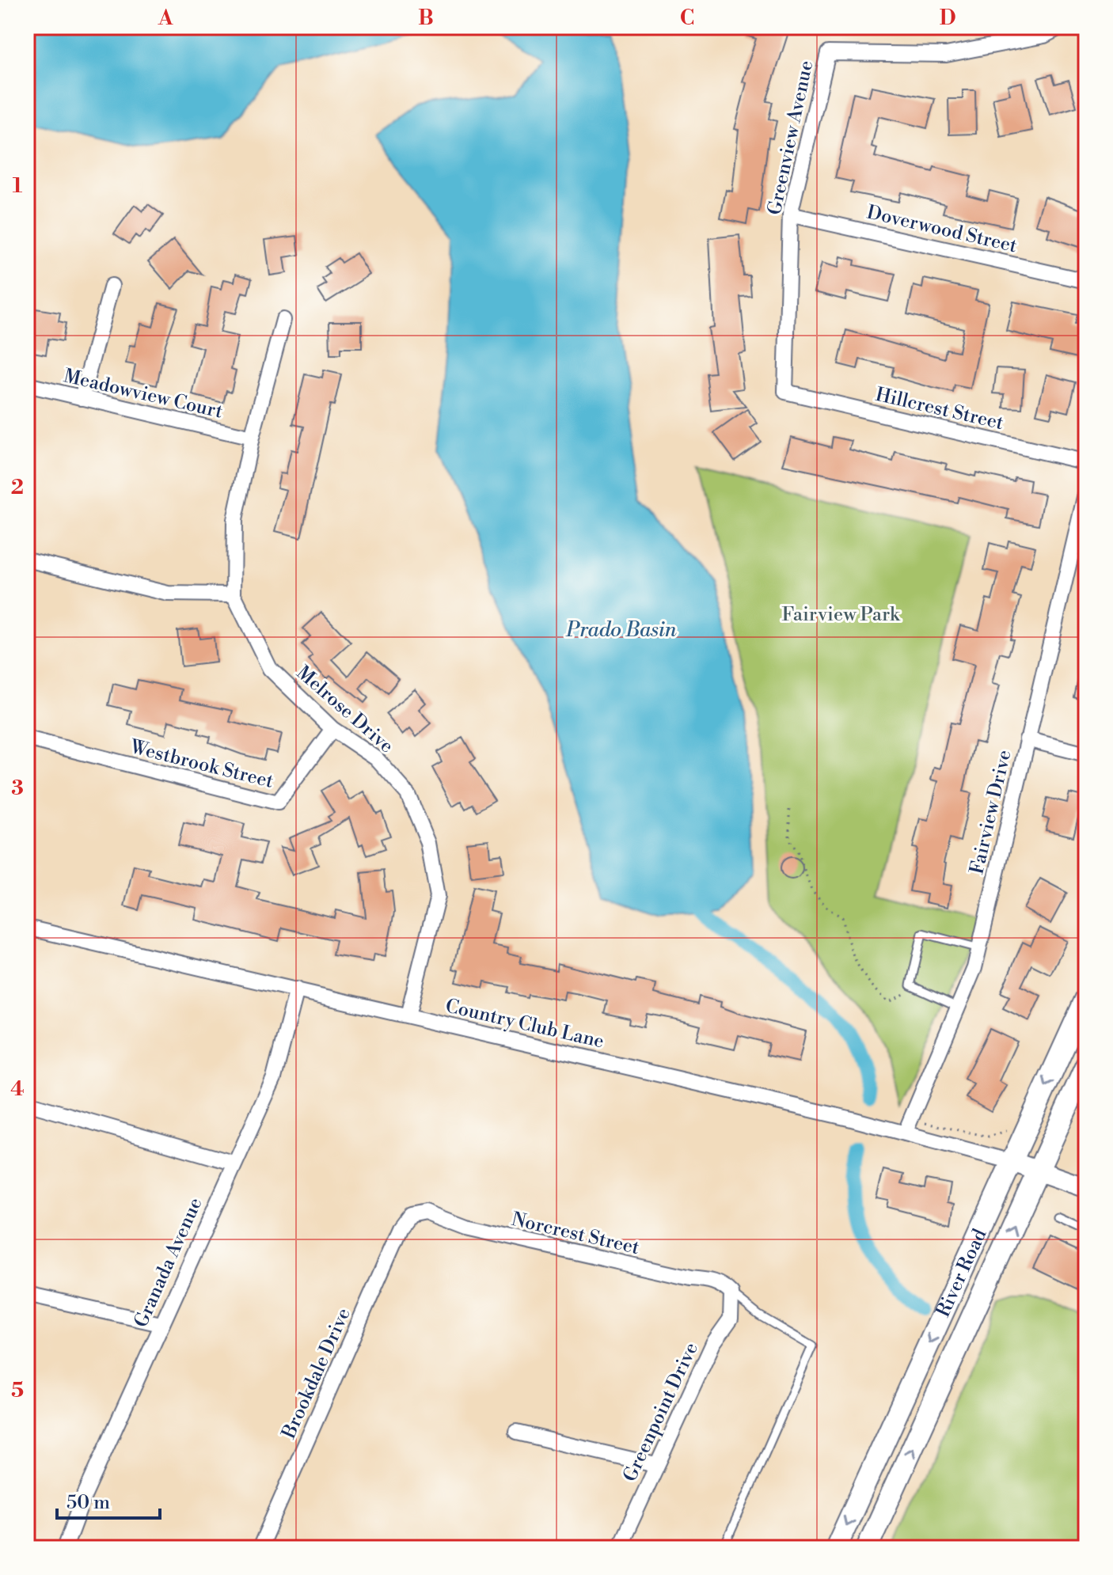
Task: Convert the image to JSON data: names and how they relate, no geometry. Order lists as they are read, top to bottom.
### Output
{
  "streets": {
    "main road": ["River Road"],
    "street": [
      "Greenview Avenue",
      "Doverwood Street",
      "Meadowview Court",
      "Hillcrest Street",
      "Melrose Drive",
      "Westbrook Street",
      "Fairview Drive",
      "Country Club Lane",
      "Norcrest Street",
      "Granada Avenue",
      "Brookdale Drive",
      "Greenpoint Drive"
    ]
  },
  "crossings": [
    ["Greenview Avenue", "Doverwood Street"],
    ["Greenview Avenue", "Hillcrest Street"],
    ["Meadowview Court", "Melrose Drive"],
    ["Melrose Drive", "Westbrook Street"],
    ["Melrose Drive", "Country Club Lane"],
    ["Fairview Drive", "Country Club Lane"],
    ["Country Club Lane", "Granada Avenue"],
    ["Country Club Lane", "River Road"],
    ["Norcrest Street", "Brookdale Drive"],
    ["Norcrest Street", "Greenpoint Drive"]
  ],
  "water": ["Prado Basin"],
  "parks": ["Fairview Park"],
  "scale_bar": "50 m",
  "grid": {
    "columns": [
      "A",
      "B",
      "C",
      "D"
    ],
    "rows": [
      "1",
      "2",
      "3",
      "4",
      "5"
    ]
  }
}
